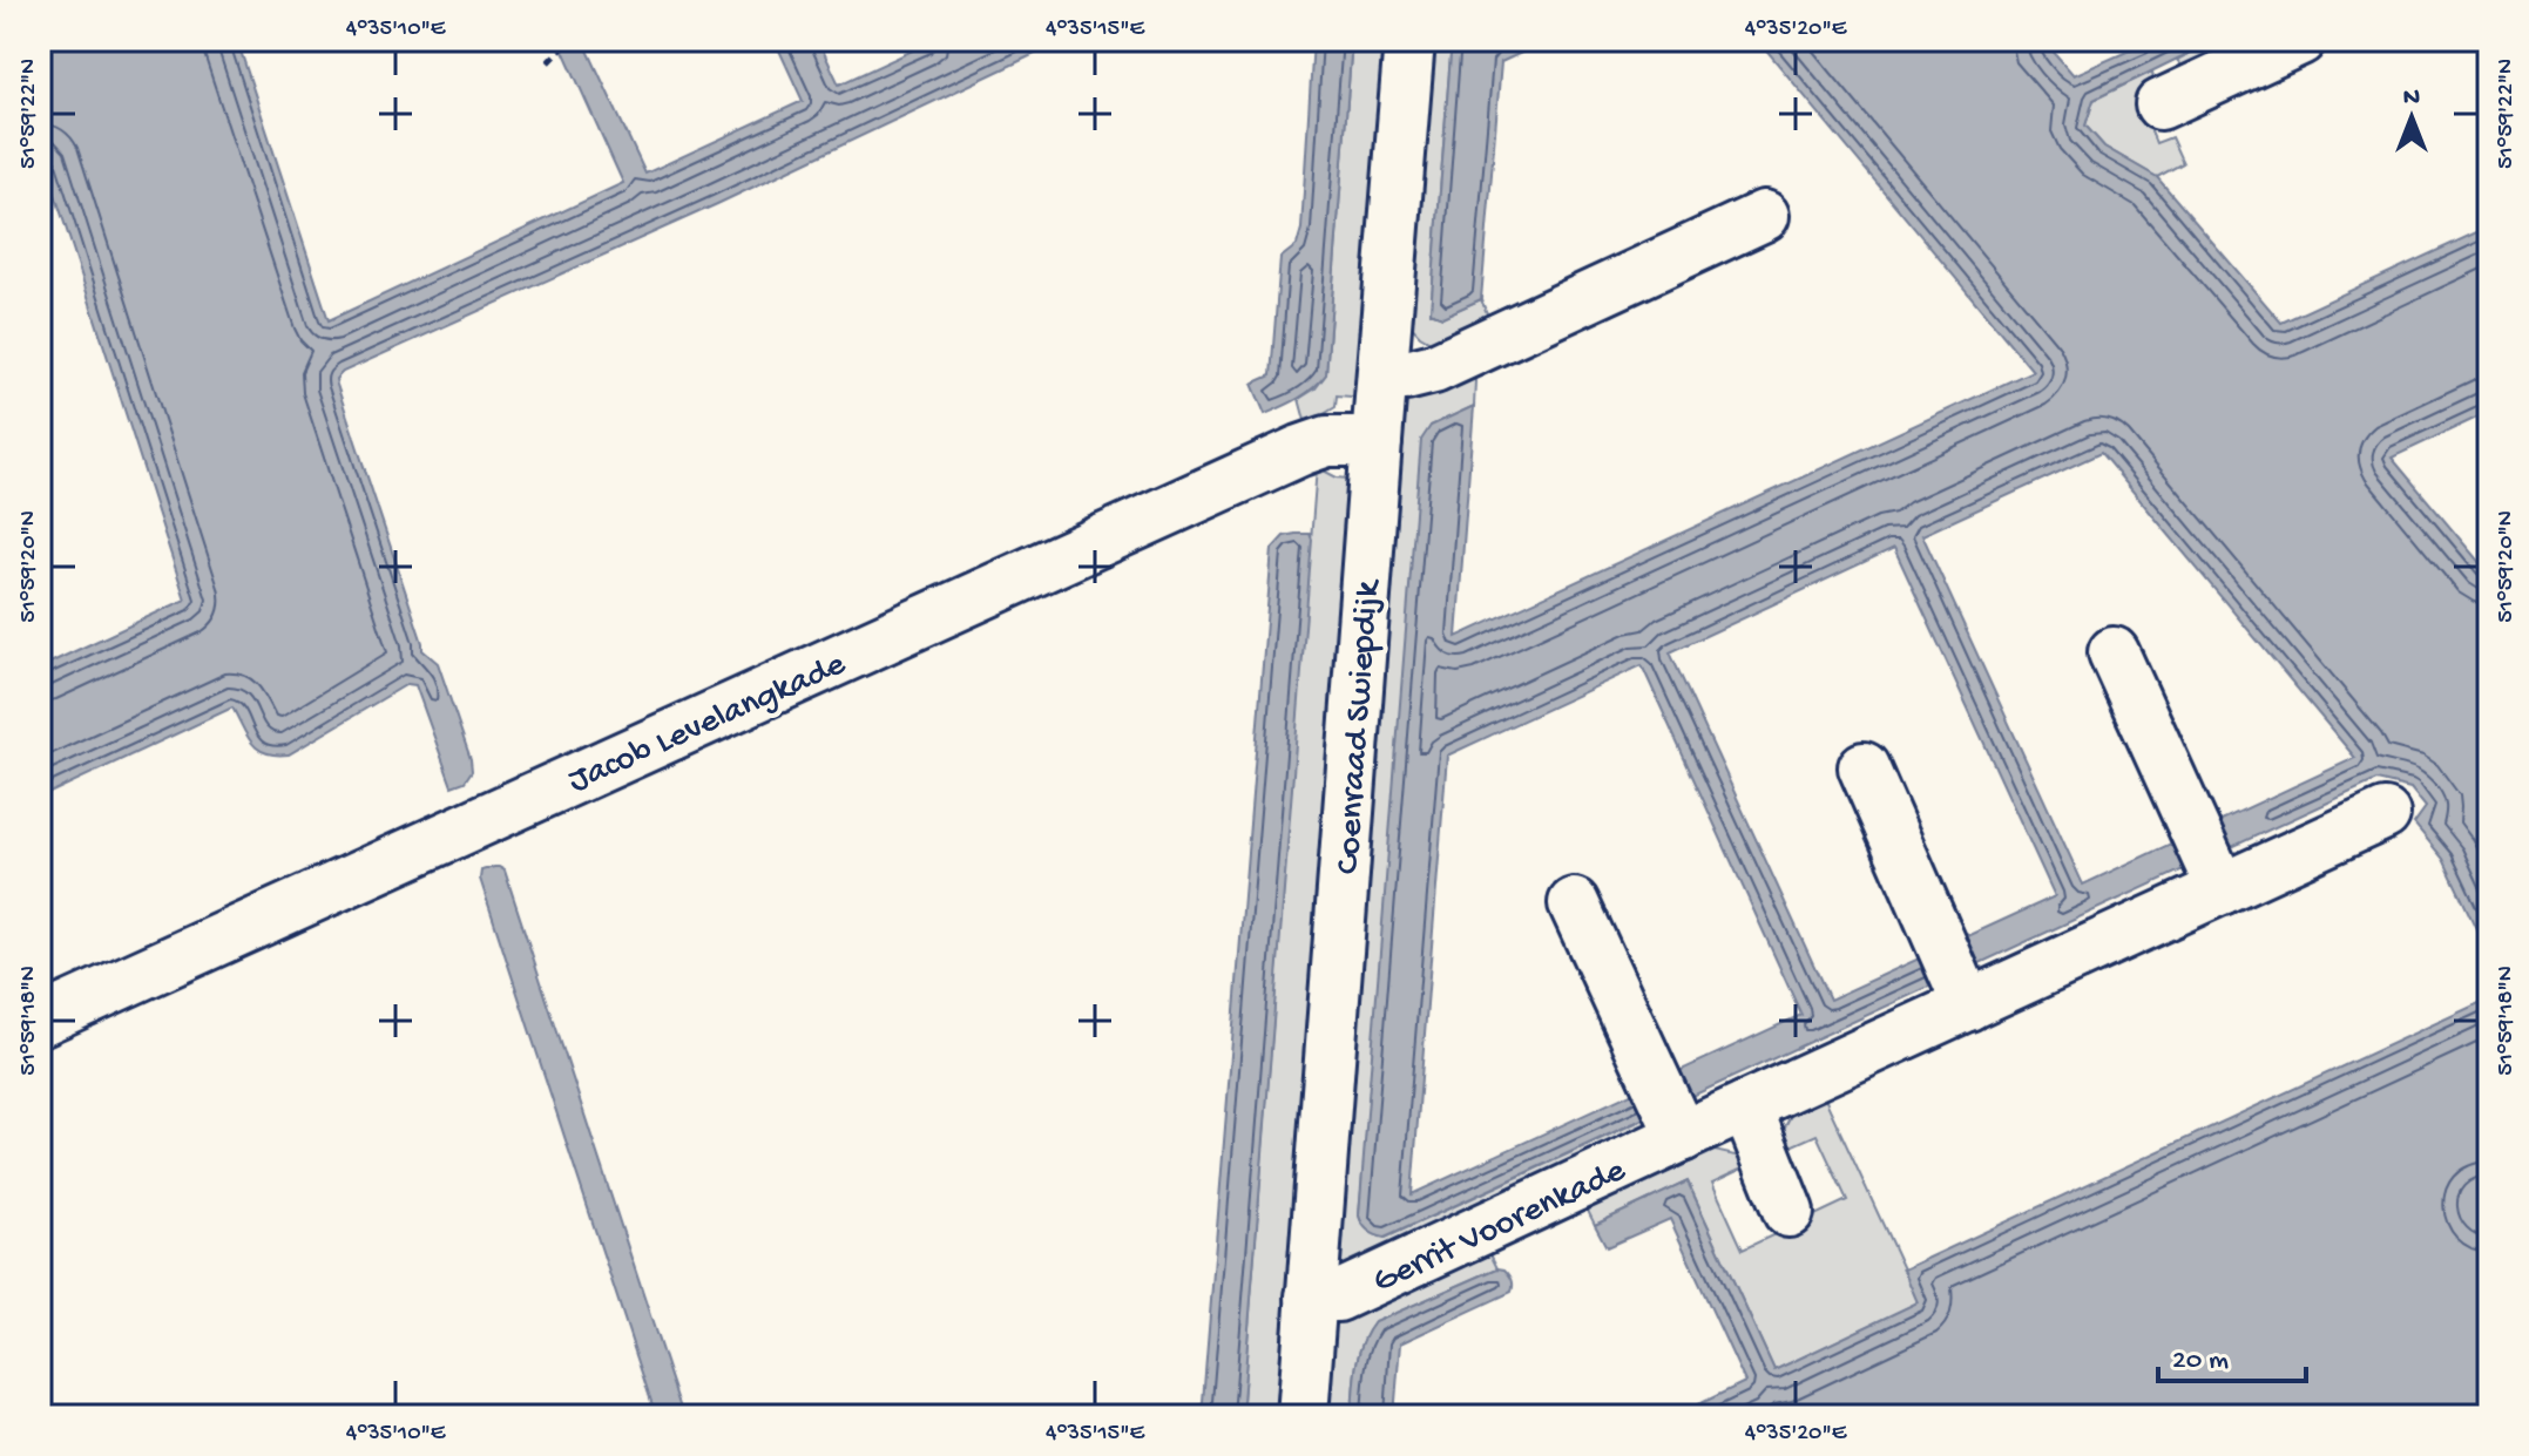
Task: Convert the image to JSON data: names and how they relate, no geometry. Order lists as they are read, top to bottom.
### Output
{
  "streets": {
    "street": ["Jacob Levelangkade", "Coenraad Swiepdijk", "Gerrit Voorenkade"]
  },
  "crossings": [
    ["Jacob Levelangkade", "Coenraad Swiepdijk"],
    ["Coenraad Swiepdijk", "Gerrit Voorenkade"]
  ],
  "scale_bar": "20 m",
  "north": "top",
  "coordinates": [
    "4°35'10\"E",
    "4°35'15\"E",
    "4°35'20\"E",
    "51°59'22\"N",
    "51°59'20\"N",
    "51°59'18\"N"
  ]
}
